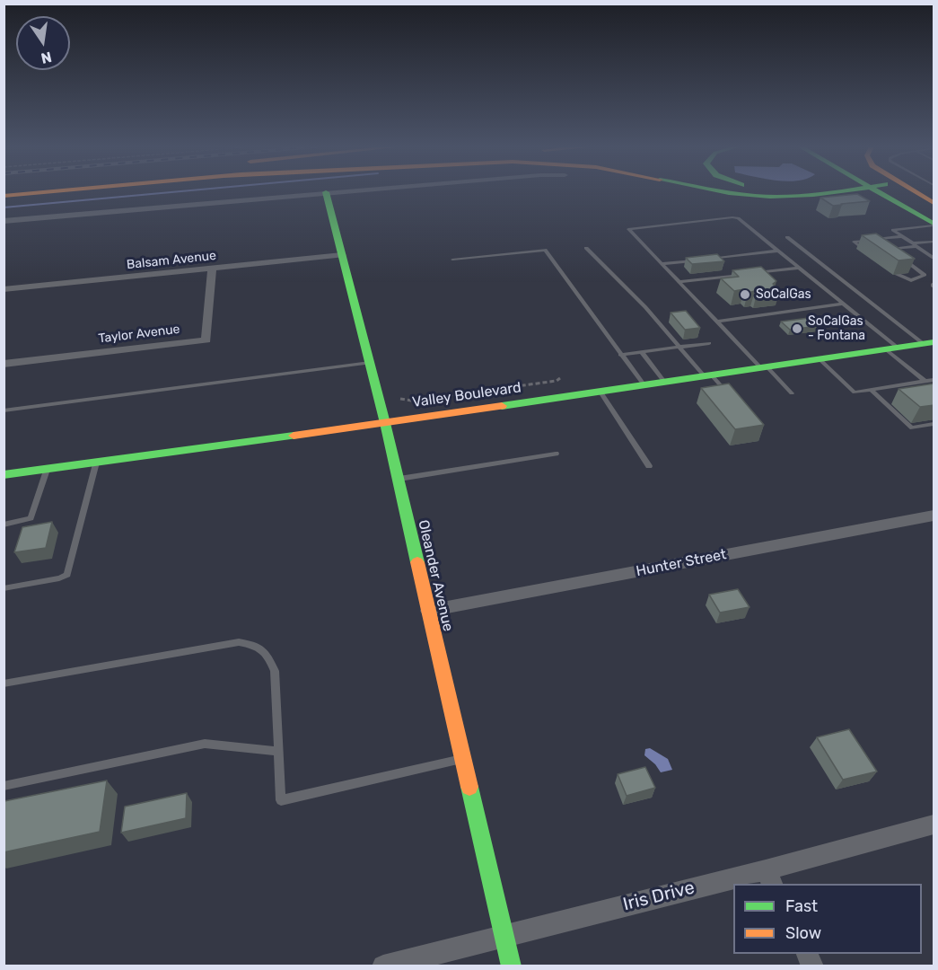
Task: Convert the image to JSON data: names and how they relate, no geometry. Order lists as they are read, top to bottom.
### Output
{
  "streets": {
    "main road": ["Valley Boulevard", "Oleander Avenue"],
    "street": [
      "Balsam Avenue",
      "Taylor Avenue",
      "Hunter Street",
      "Iris Drive"
    ]
  },
  "crossings": [
    ["Balsam Avenue", "Taylor Avenue"],
    ["Balsam Avenue", "Oleander Avenue"],
    ["Valley Boulevard", "Oleander Avenue"],
    ["Hunter Street", "Oleander Avenue"],
    ["Oleander Avenue", "Iris Drive"]
  ],
  "places": ["SoCalGas", "SoCalGas - Fontana"],
  "legend": ["Fast", "Slow"],
  "north": "bottom"
}
